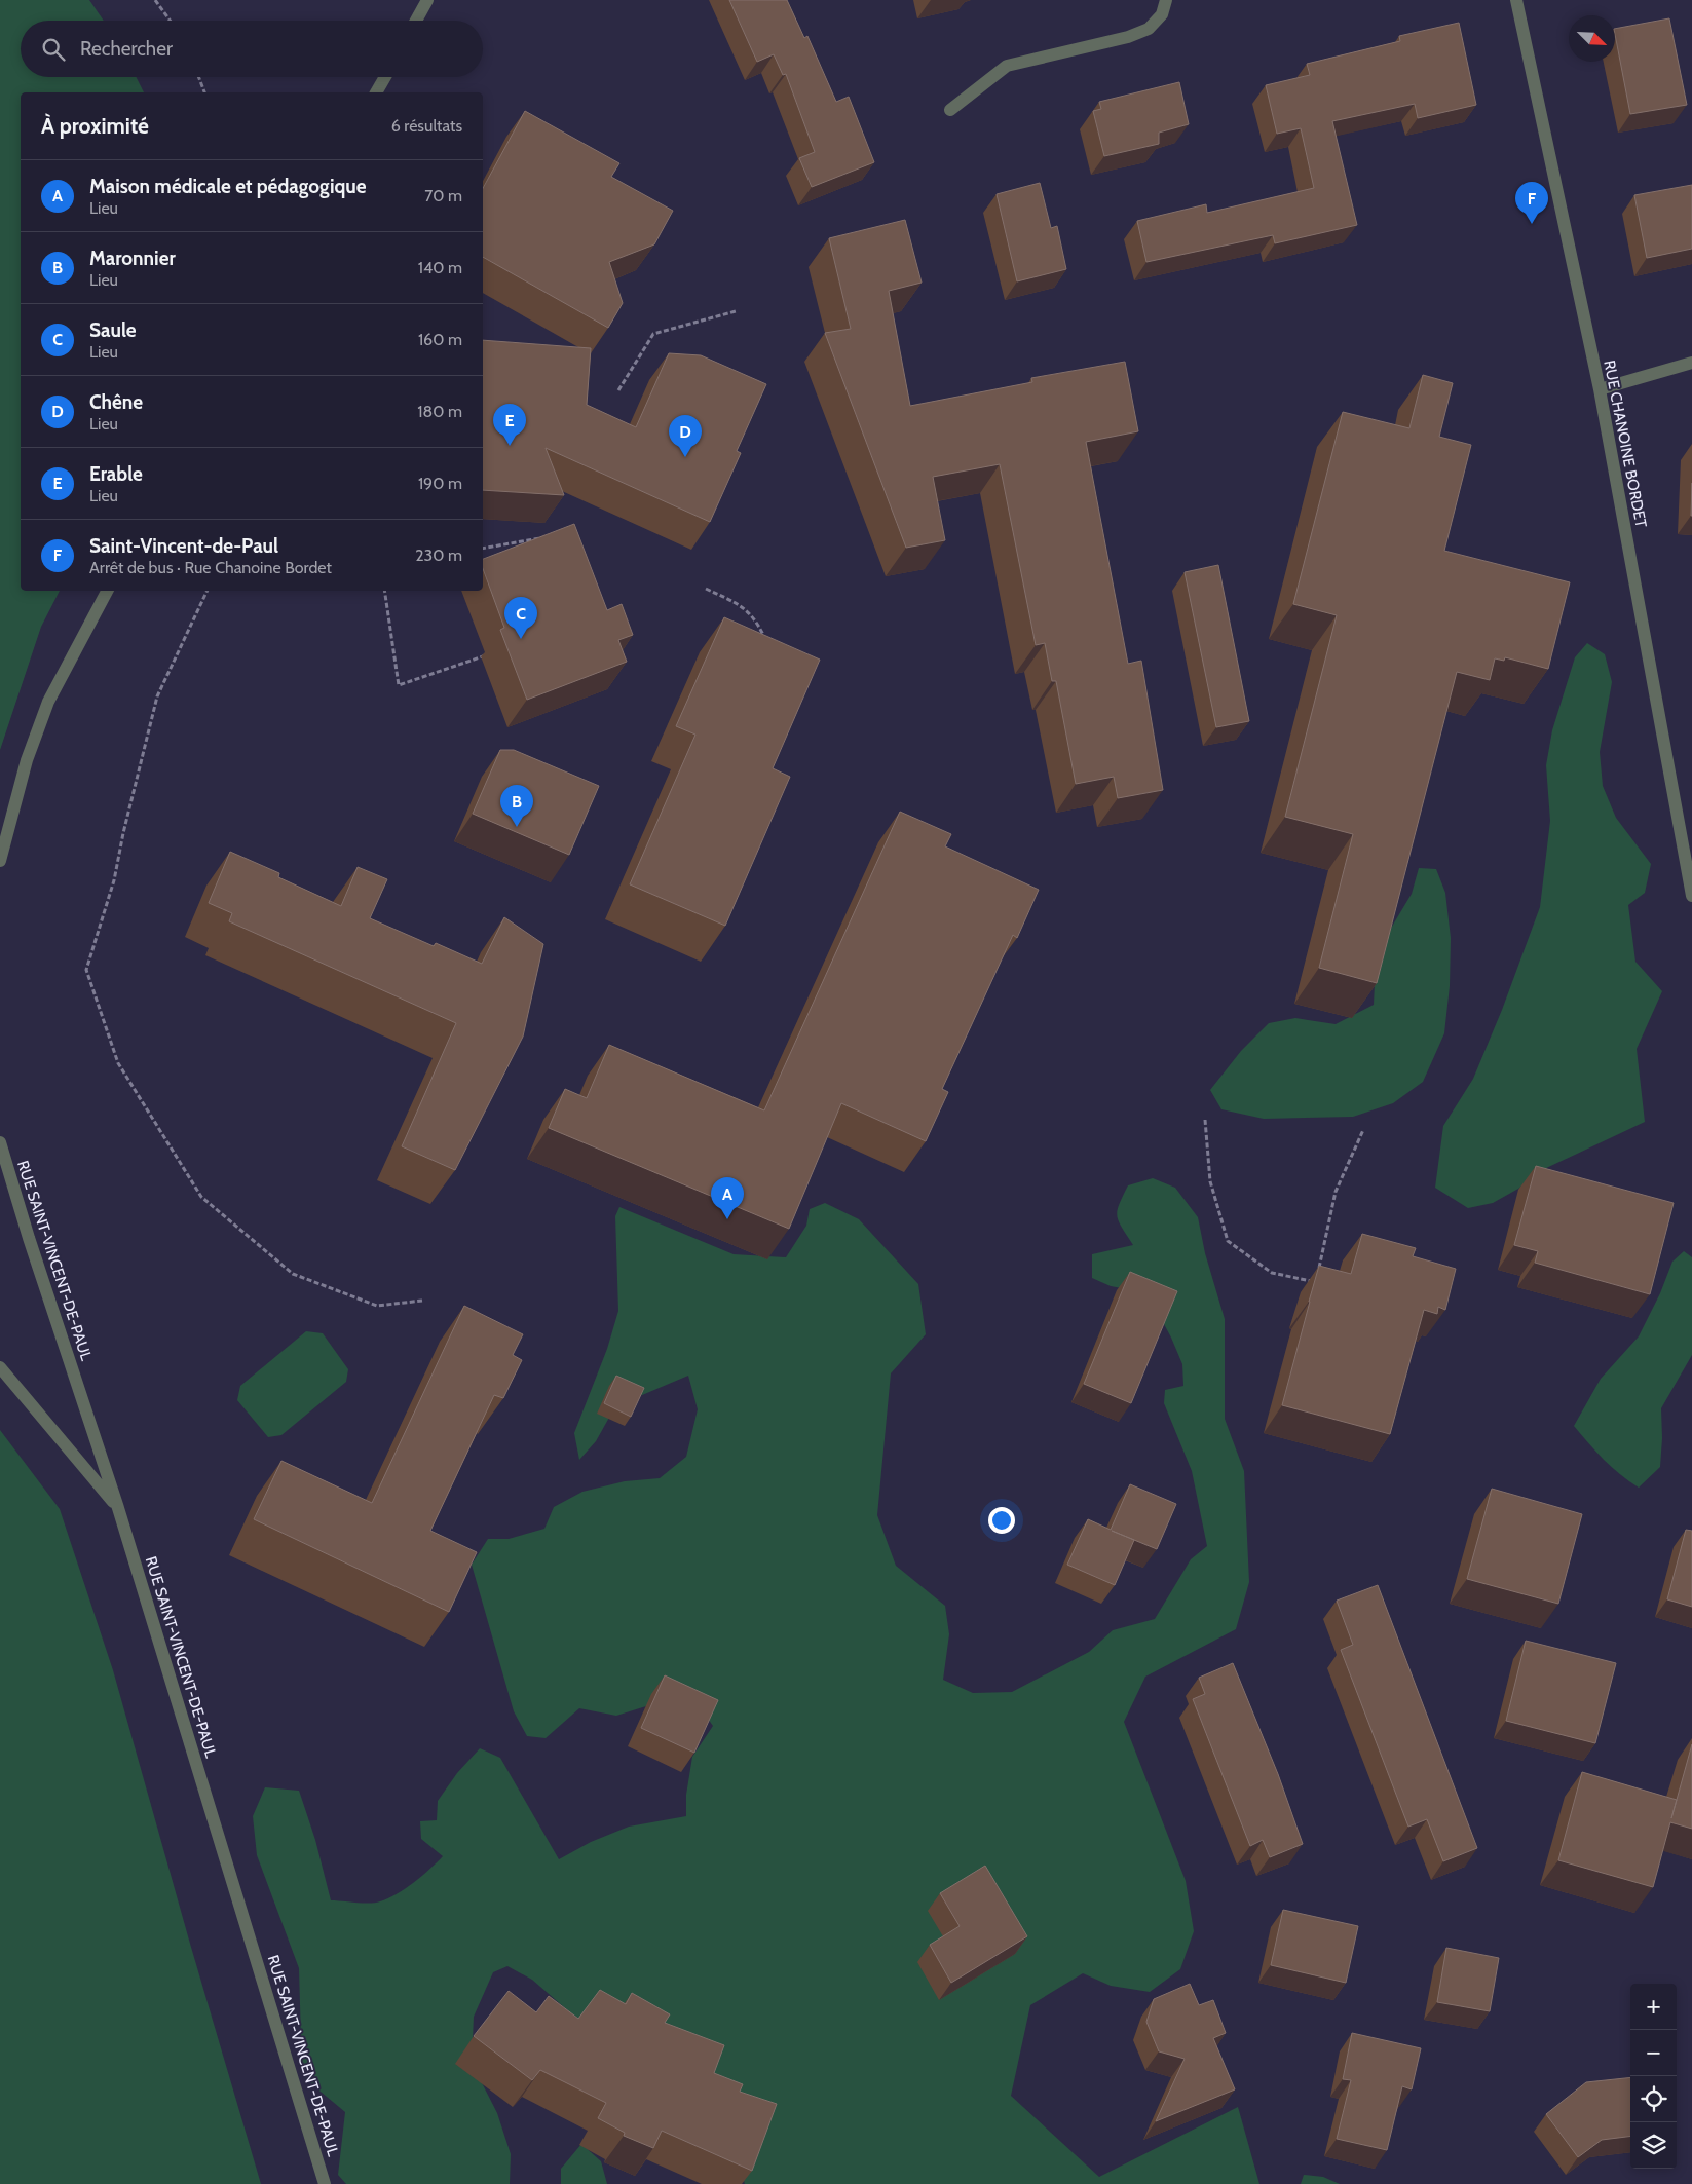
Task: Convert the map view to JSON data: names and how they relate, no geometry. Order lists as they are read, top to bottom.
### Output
{
  "streets": {
    "street": ["RUE CHANOINE BORDET", "RUE SAINT-VINCENT-DE-PAUL"]
  },
  "north": "bottom right",
  "page": {
    "search": "Rechercher",
    "heading": ["À proximité", "6 résultats"],
    "list": [
      {
        "mark": "A",
        "name": "Maison médicale et pédagogique",
        "note": "Lieu",
        "value": "70 m"
      },
      {
        "mark": "B",
        "name": "Maronnier",
        "note": "Lieu",
        "value": "140 m"
      },
      {
        "mark": "C",
        "name": "Saule",
        "note": "Lieu",
        "value": "160 m"
      },
      {
        "mark": "D",
        "name": "Chêne",
        "note": "Lieu",
        "value": "180 m"
      },
      {
        "mark": "E",
        "name": "Erable",
        "note": "Lieu",
        "value": "190 m"
      },
      {
        "mark": "F",
        "name": "Saint-Vincent-de-Paul",
        "note": "Arrêt de bus · Rue Chanoine Bordet",
        "value": "230 m"
      }
    ],
    "pins": [
      "F",
      "E",
      "D",
      "C",
      "B",
      "A"
    ],
    "map_buttons": ["+", "−"]
  }
}
